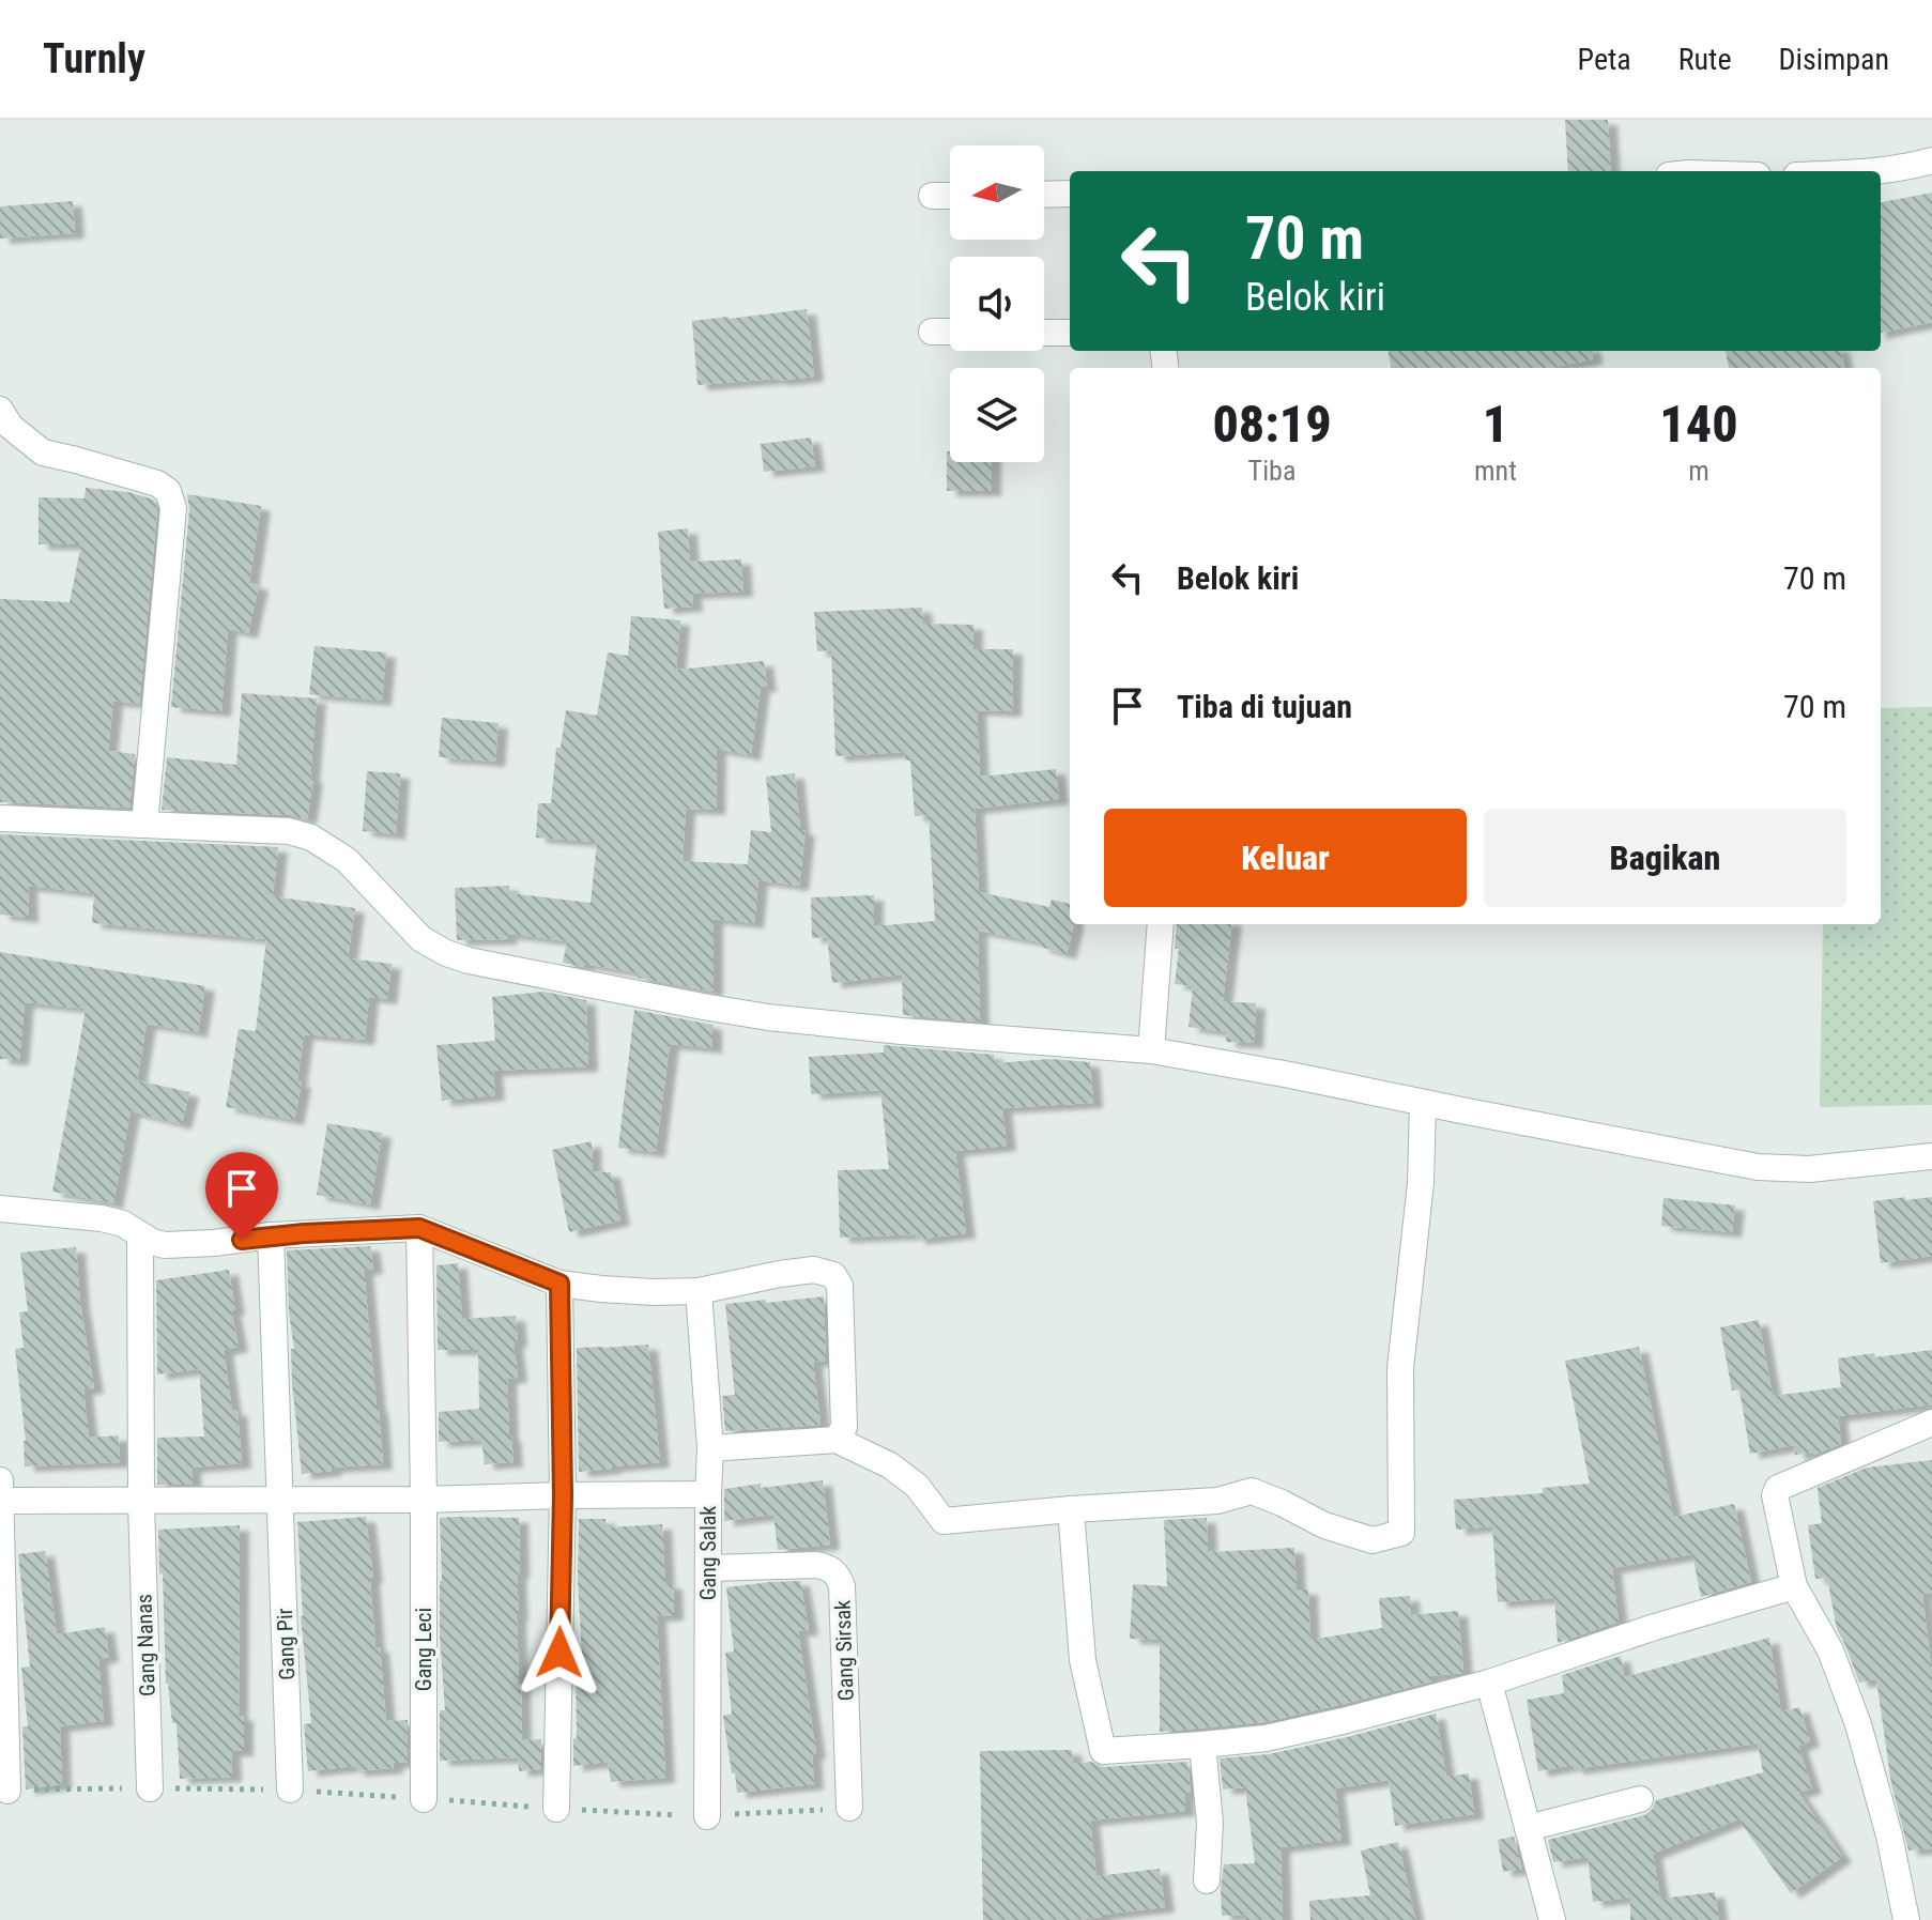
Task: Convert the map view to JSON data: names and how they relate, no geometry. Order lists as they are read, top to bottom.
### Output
{
  "streets": {
    "street": [
      "Gang Salak",
      "Gang Pir",
      "Gang Nanas",
      "Gang Leci",
      "Gang Sirsak"
    ]
  },
  "crossings": [
    ["Gang Salak", "Gang Sirsak"]
  ],
  "north": "left",
  "page": {
    "header": "Turnly",
    "nav": ["Peta", "Rute", "Disimpan"],
    "turn": ["70 m", "Belok kiri"],
    "eta": [
      "08:19",
      "Tiba",
      "1",
      "mnt",
      "140",
      "m"
    ],
    "list": [
      {
        "name": "Belok kiri",
        "value": "70 m"
      },
      {
        "name": "Tiba di tujuan",
        "value": "70 m"
      }
    ],
    "buttons": ["Keluar", "Bagikan"]
  }
}
